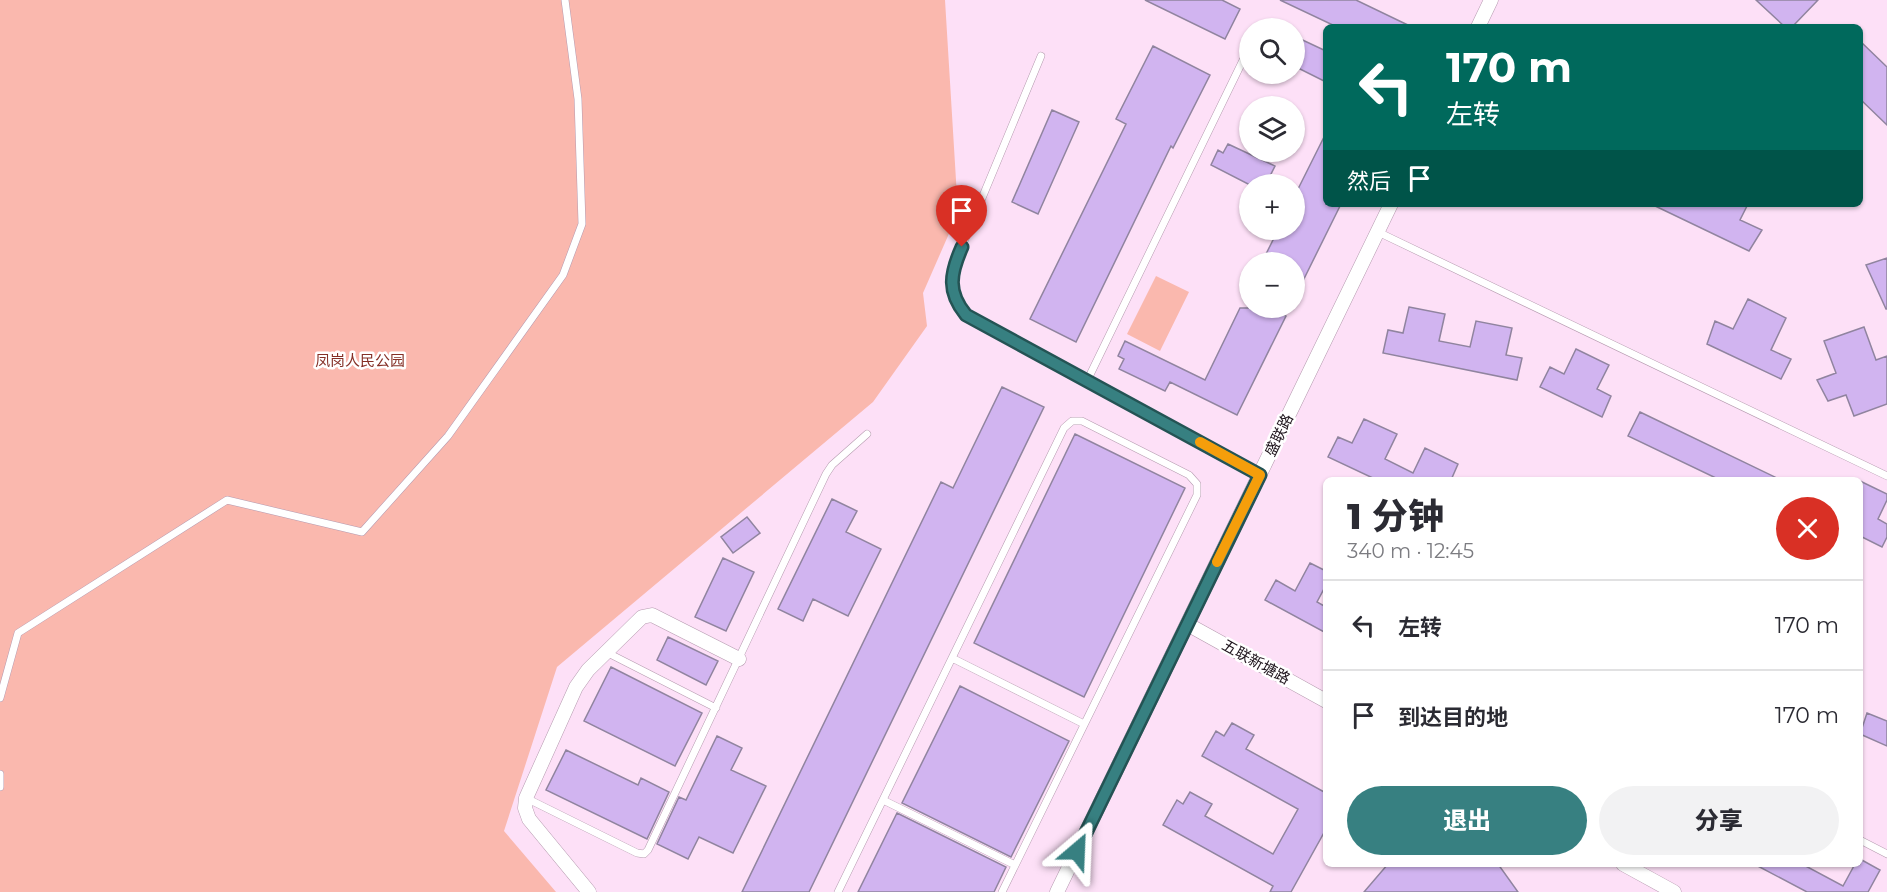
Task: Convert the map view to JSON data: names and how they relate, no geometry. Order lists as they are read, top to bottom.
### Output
{
  "streets": {
    "street": ["盛联路", "五联新塘路"]
  },
  "crossings": [
    ["盛联路", "五联新塘路"]
  ],
  "parks": ["凤岗人民公园"],
  "page": {
    "map_buttons": ["+", "−"],
    "turn": ["170 m", "左转"],
    "then": "然后",
    "heading": ["1 分钟", "340 m · 12:45"],
    "list": [
      {
        "name": "左转",
        "value": "170 m"
      },
      {
        "name": "到达目的地",
        "value": "170 m"
      }
    ],
    "buttons": ["退出", "分享"]
  }
}
